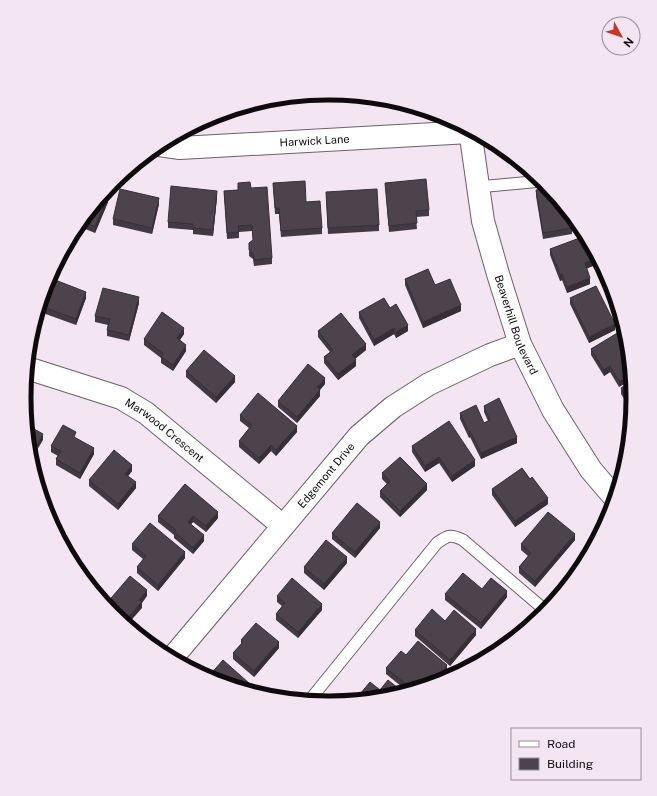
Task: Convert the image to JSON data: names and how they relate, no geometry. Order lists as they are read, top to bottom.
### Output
{
  "streets": {
    "street": [
      "Harwick Lane",
      "Beaverhill Boulevard",
      "Marwood Crescent",
      "Edgemont Drive"
    ]
  },
  "crossings": [
    ["Beaverhill Boulevard", "Edgemont Drive"],
    ["Marwood Crescent", "Edgemont Drive"]
  ],
  "legend": ["Road", "Building"],
  "north": "bottom right"
}
